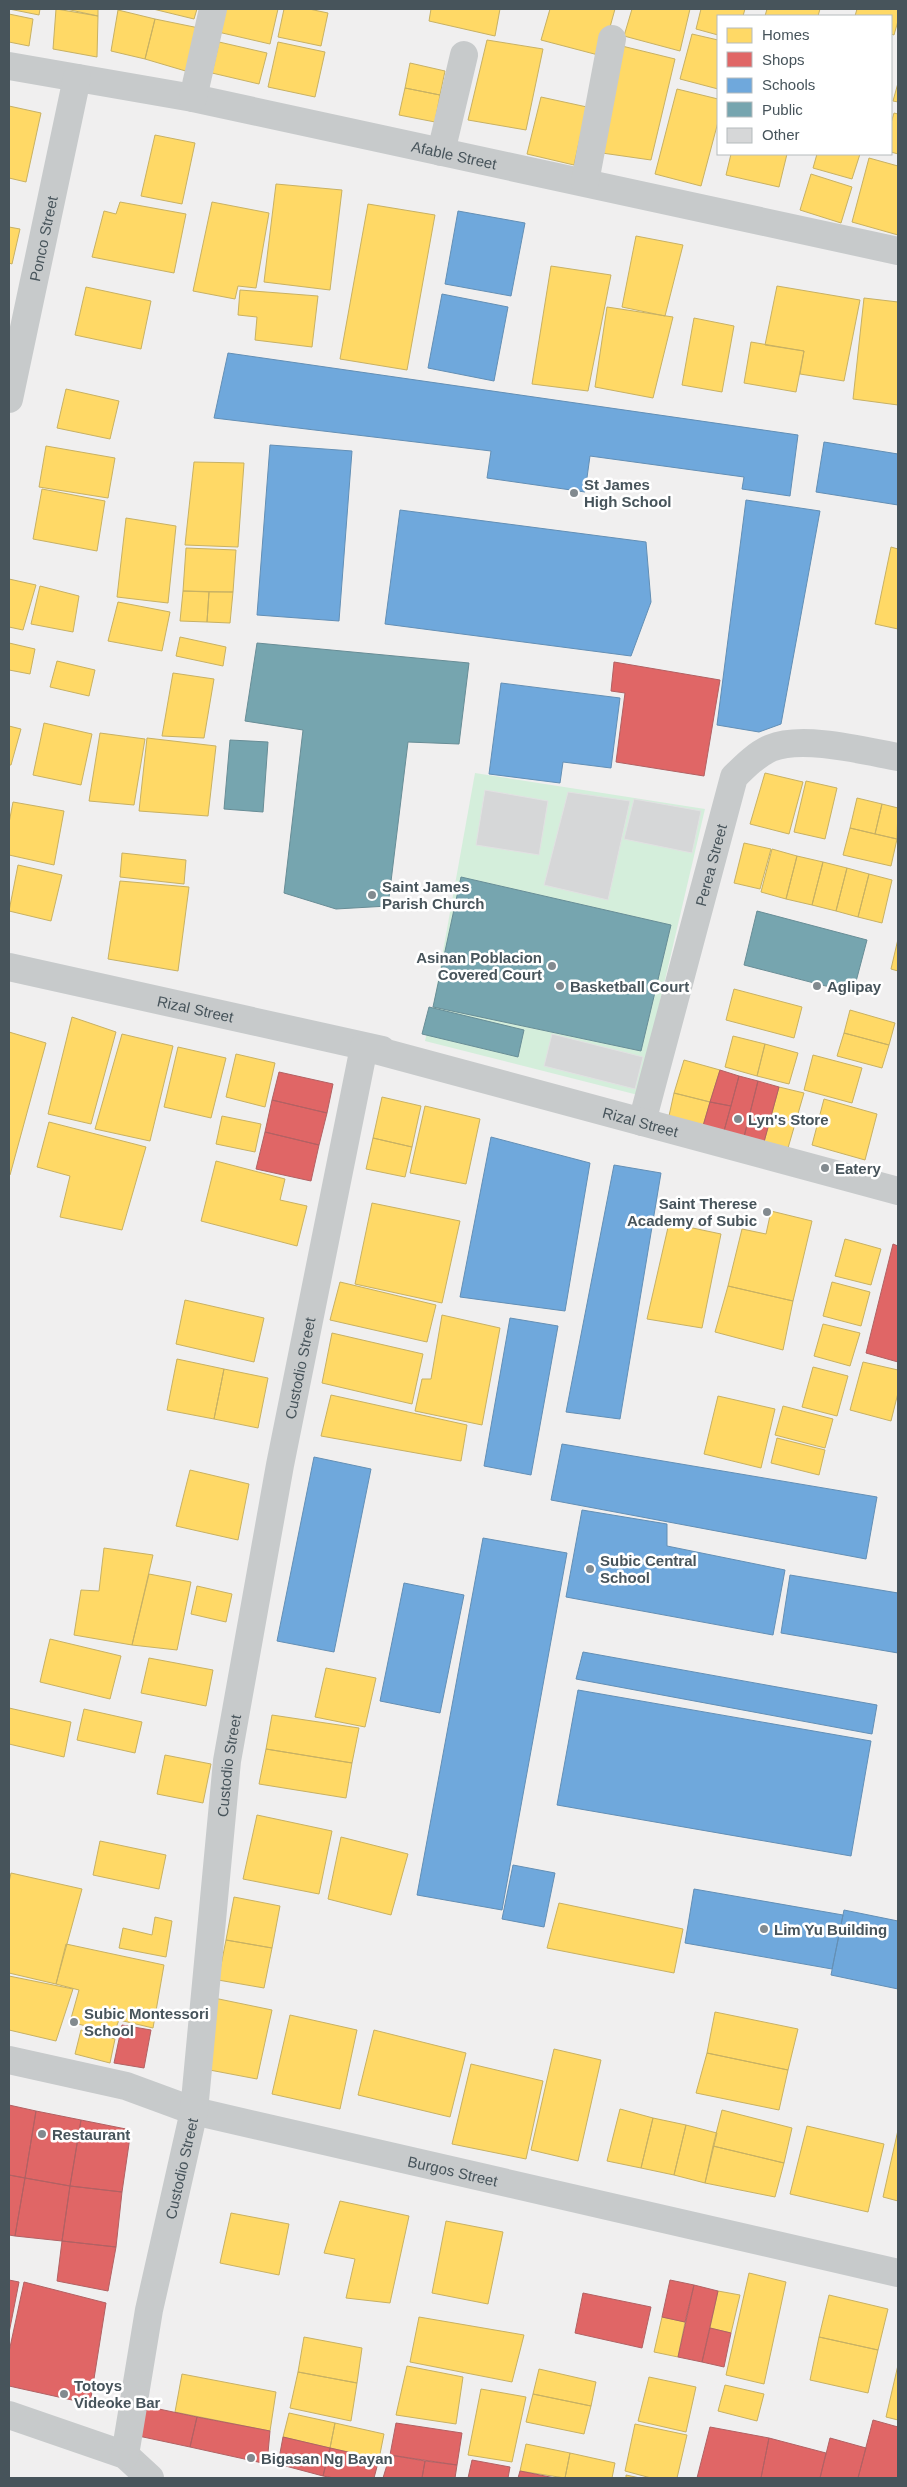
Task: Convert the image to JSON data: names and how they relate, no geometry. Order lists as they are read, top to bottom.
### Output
{
  "streets": {
    "street": [
      "Afable Street",
      "Ponco Street",
      "Perea Street",
      "Rizal Street",
      "Custodio Street",
      "Burgos Street"
    ]
  },
  "crossings": [
    ["Afable Street", "Ponco Street"],
    ["Perea Street", "Rizal Street"],
    ["Rizal Street", "Custodio Street"],
    ["Custodio Street", "Burgos Street"]
  ],
  "places": [
    "St James High School",
    "Saint James Parish Church",
    "Asinan Poblacion Covered Court",
    "Basketball Court",
    "Aglipay",
    "Lyn's Store",
    "Eatery",
    "Saint Therese Academy of Subic",
    "Subic Central School",
    "Lim Yu Building",
    "Subic Montessori School",
    "Restaurant",
    "Totoys Videoke Bar",
    "Bigasan Ng Bayan"
  ],
  "legend": [
    "Homes",
    "Shops",
    "Schools",
    "Public",
    "Other"
  ]
}
